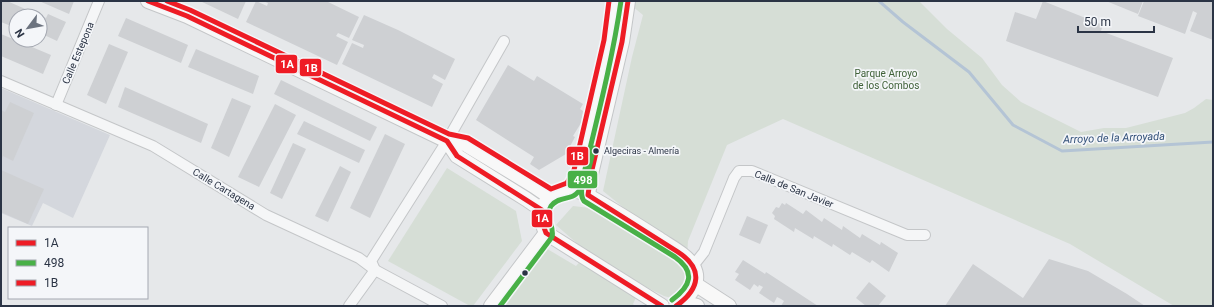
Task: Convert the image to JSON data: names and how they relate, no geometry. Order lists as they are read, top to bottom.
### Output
{
  "streets": {
    "street": ["Calle Estepona", "Calle Cartagena", "Calle de San Javier"]
  },
  "crossings": [
    ["Calle Estepona", "Calle Cartagena"]
  ],
  "water": ["Arroyo de la Arroyada"],
  "parks": ["Parque Arroyo de los Combos"],
  "places": ["Algeciras - Almería"],
  "lines": ["transit line 1A", "transit line 498", "transit line 1B"],
  "legend": ["1A", "498", "1B"],
  "scale_bar": "50 m",
  "north": "bottom left"
}
